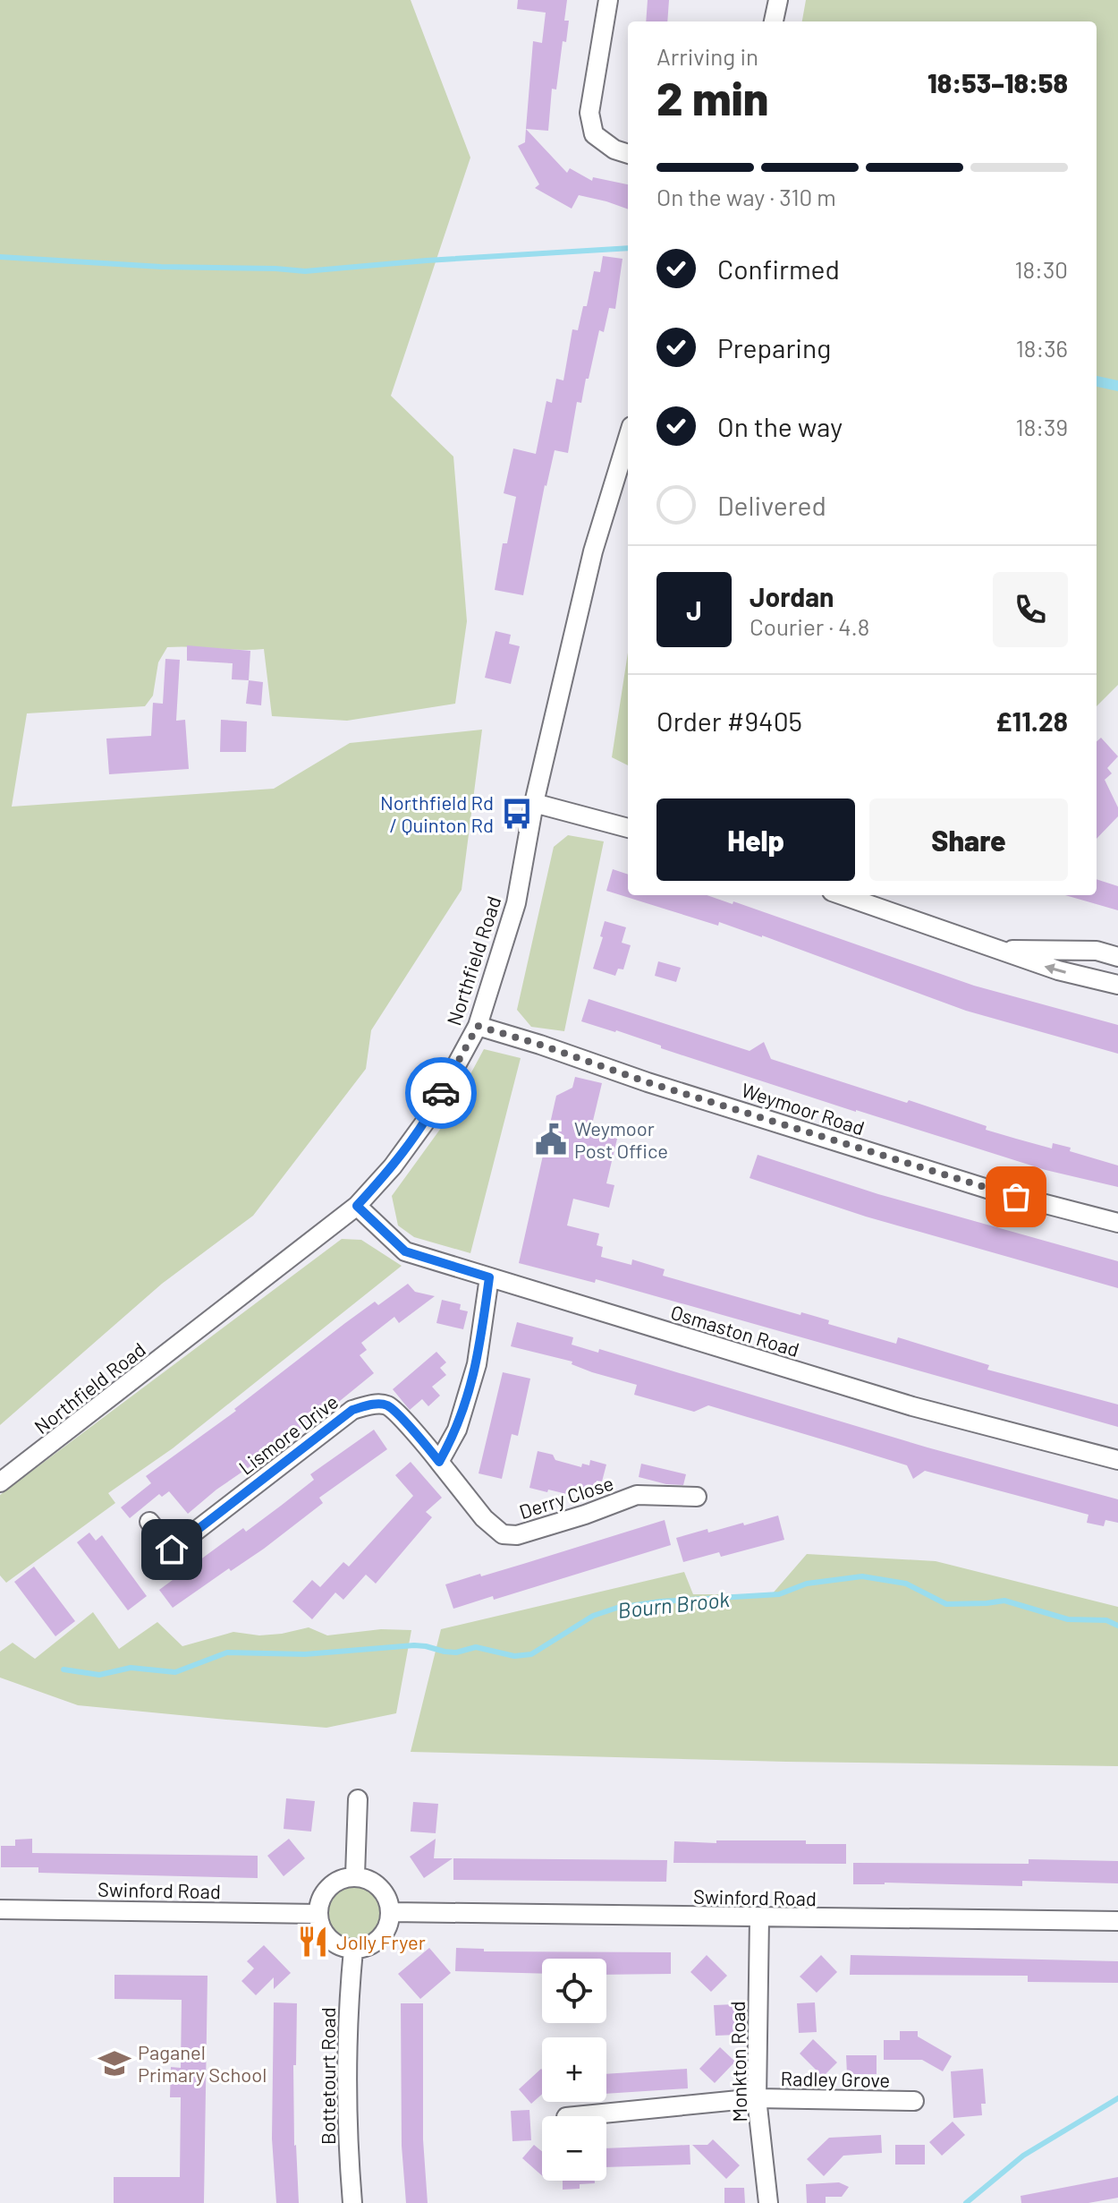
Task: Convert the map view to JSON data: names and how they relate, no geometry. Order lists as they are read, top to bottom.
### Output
{
  "streets": {
    "street": [
      "Northfield Road",
      "Weymoor Road",
      "Osmaston Road",
      "Lismore Drive",
      "Derry Close",
      "Swinford Road",
      "Monkton Road",
      "Bottetourt Road",
      "Radley Grove"
    ]
  },
  "crossings": [
    ["Northfield Road", "Weymoor Road"],
    ["Northfield Road", "Osmaston Road"],
    ["Lismore Drive", "Derry Close"],
    ["Swinford Road", "Monkton Road"],
    ["Swinford Road", "Bottetourt Road"],
    ["Monkton Road", "Radley Grove"]
  ],
  "water": ["Bourn Brook"],
  "places": {
    "bus stop": ["Northfield Rd / Quinton Rd"],
    "public building": ["Weymoor Post Office"],
    "restaurant": ["Jolly Fryer"],
    "school or university": ["Paganel Primary School"]
  },
  "page": {
    "heading": ["2 min", "Arriving in", "18:53–18:58"],
    "panel": [
      "Jordan",
      "Courier · 4.8",
      "Order #9405",
      "£11.28"
    ],
    "bar": "On the way · 310 m",
    "list": [
      ["Confirmed", "18:30"],
      ["Preparing", "18:36"],
      ["On the way", "18:39"],
      "Delivered"
    ],
    "round": "J",
    "buttons": ["Help", "Share"],
    "map_buttons": ["+", "−"]
  }
}
